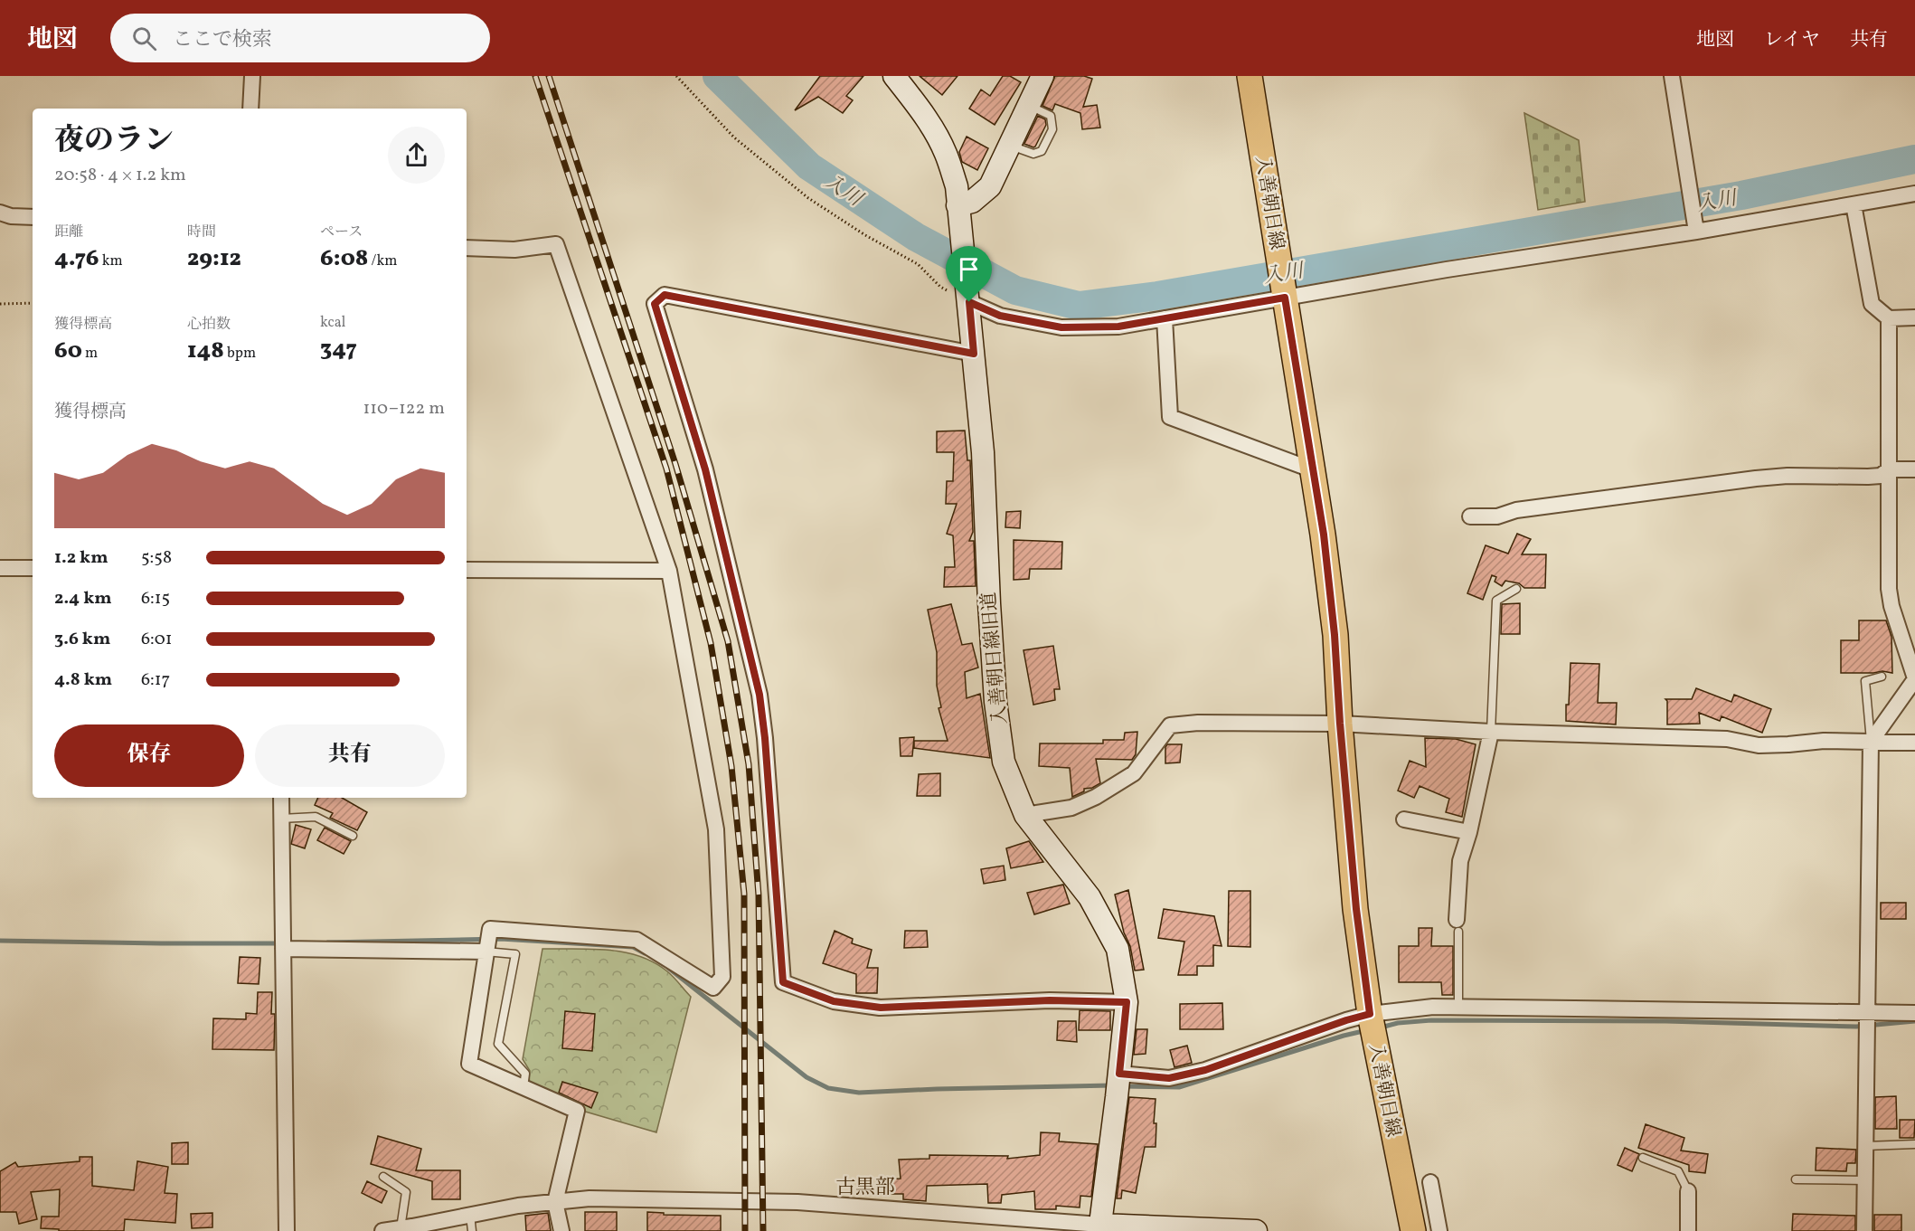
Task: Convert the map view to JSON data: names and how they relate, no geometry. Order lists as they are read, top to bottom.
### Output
{
  "streets": {
    "main road": ["入善朝日線"],
    "street": ["入善朝日線旧道"]
  },
  "districts": ["古黒部"],
  "water": ["入川"],
  "page": {
    "header": "地図",
    "search": "ここで検索",
    "nav": ["地図", "レイヤ", "共有"],
    "heading": ["夜のラン", "20:58 · 4 × 1.2 km"],
    "stats": [
      ["距離", "4.76 km"],
      ["時間", "29:12"],
      ["ペース", "6:08 /km"],
      ["獲得標高", "60 m"],
      ["心拍数", "148 bpm"],
      ["kcal", "347"]
    ],
    "chart": ["獲得標高", "110–122 m"],
    "list": [
      {
        "name": "1.2 km",
        "note": "5:58"
      },
      {
        "name": "2.4 km",
        "note": "6:15"
      },
      {
        "name": "3.6 km",
        "note": "6:01"
      },
      {
        "name": "4.8 km",
        "note": "6:17"
      }
    ],
    "buttons": ["保存", "共有"]
  }
}
